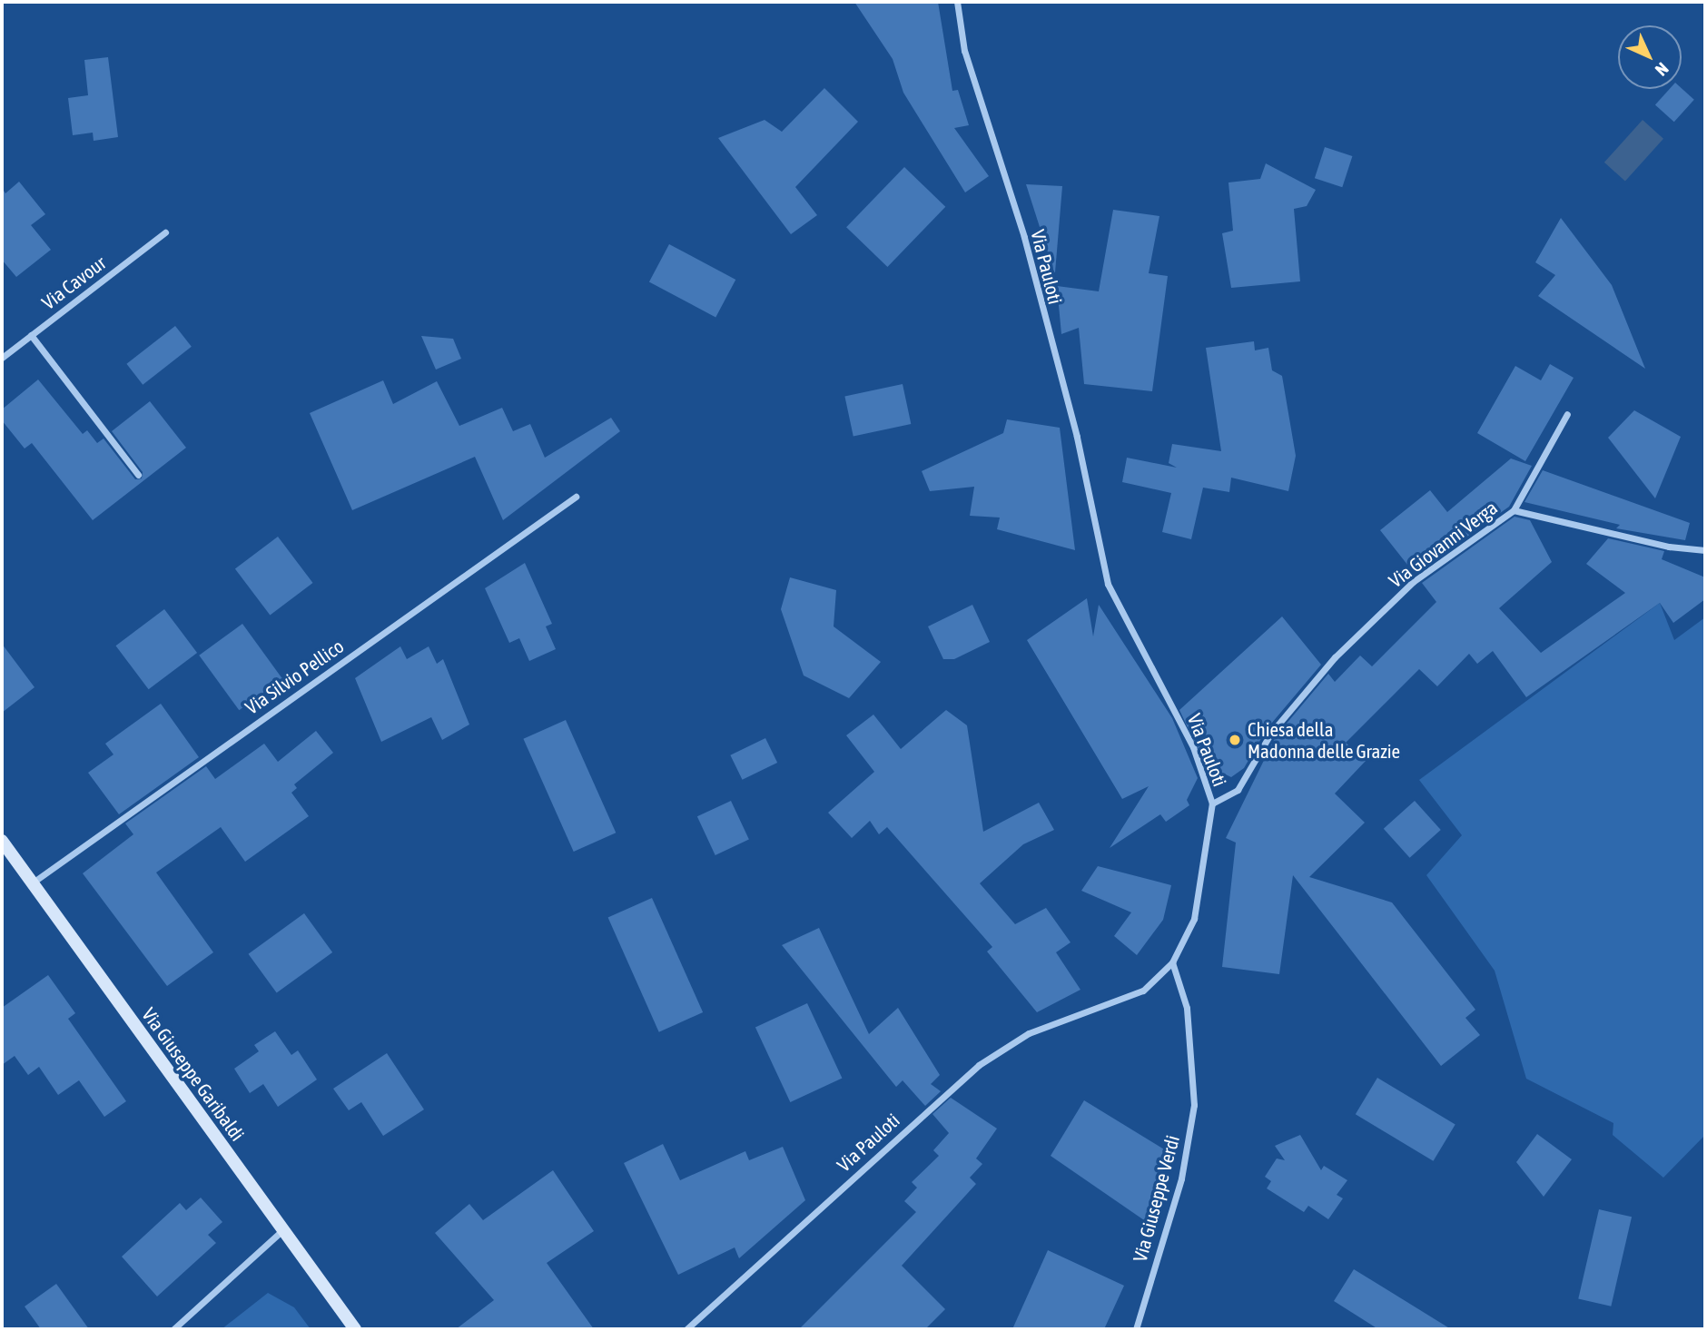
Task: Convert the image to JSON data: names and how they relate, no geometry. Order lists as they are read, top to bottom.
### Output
{
  "streets": {
    "main road": ["Via Giuseppe Garibaldi"],
    "street": [
      "Via Pauloti",
      "Via Cavour",
      "Via Giovanni Verga",
      "Via Silvio Pellico",
      "Via Giuseppe Verdi"
    ]
  },
  "crossings": [
    ["Via Pauloti", "Via Giovanni Verga"],
    ["Via Pauloti", "Via Giuseppe Verdi"],
    ["Via Silvio Pellico", "Via Giuseppe Garibaldi"]
  ],
  "places": ["Chiesa della Madonna delle Grazie"],
  "north": "bottom right"
}
